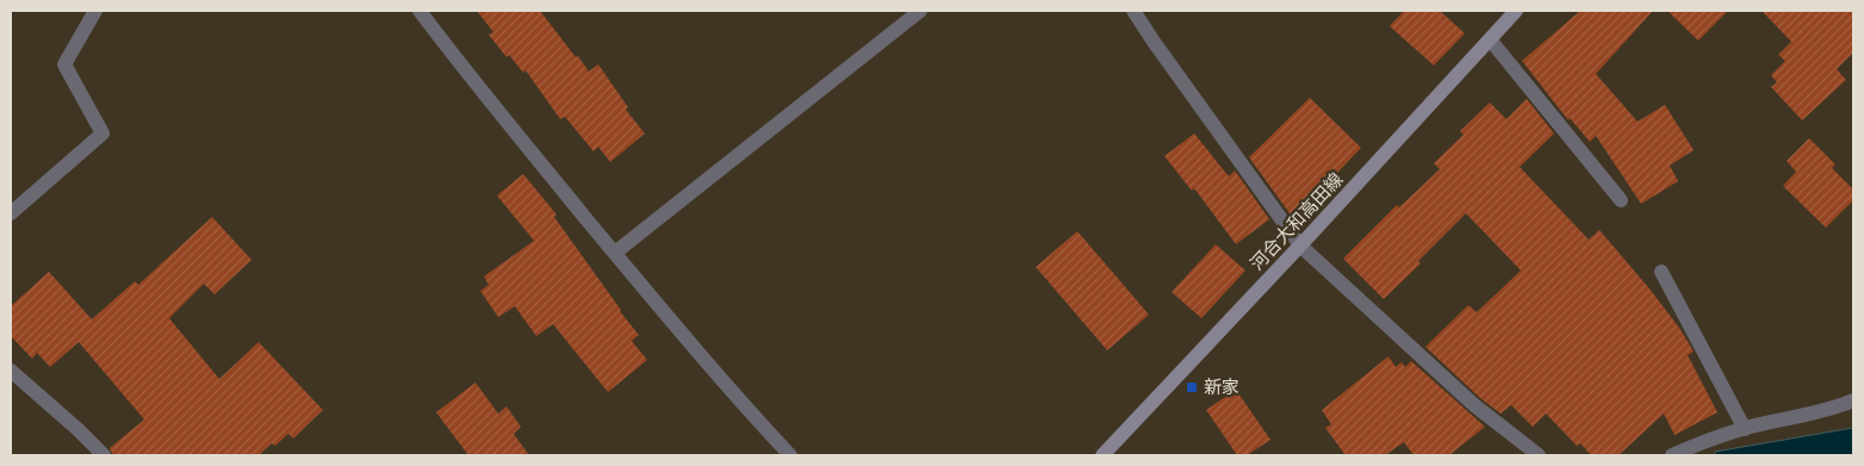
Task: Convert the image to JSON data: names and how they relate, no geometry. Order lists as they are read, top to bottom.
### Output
{
  "streets": {
    "main road": ["河合大和高田線"]
  },
  "places": {
    "transit": ["新家"]
  }
}
